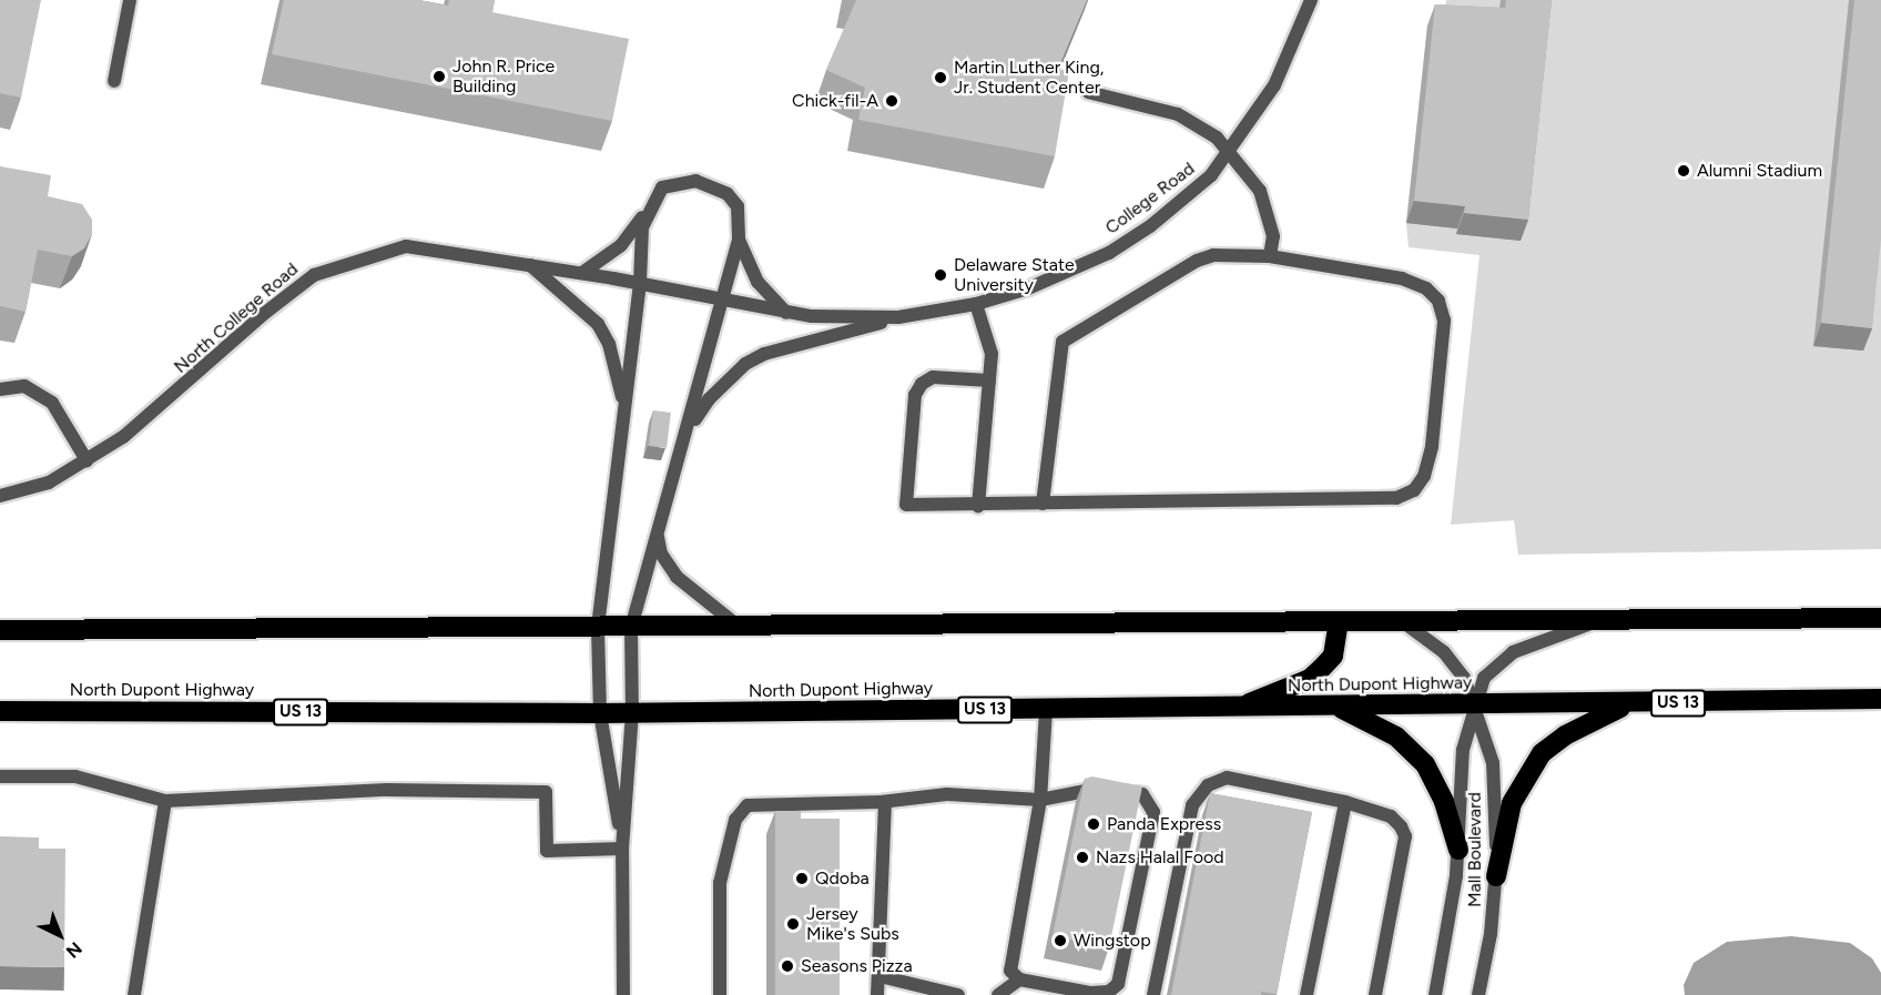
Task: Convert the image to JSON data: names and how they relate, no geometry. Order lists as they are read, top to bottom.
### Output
{
  "streets": {
    "highway": ["North Dupont Highway", "US 13"],
    "street": ["College Road", "North College Road", "Mall Boulevard"]
  },
  "crossings": [
    ["College Road", "North College Road"],
    ["North Dupont Highway", "Mall Boulevard"]
  ],
  "places": [
    "John R. Price Building",
    "Martin Luther King, Jr. Student Center",
    "Chick-fil-A",
    "Alumni Stadium",
    "Delaware State University",
    "Panda Express",
    "Nazs Halal Food",
    "Qdoba",
    "Jersey Mike's Subs",
    "Wingstop",
    "Seasons Pizza"
  ],
  "north": "bottom right"
}
